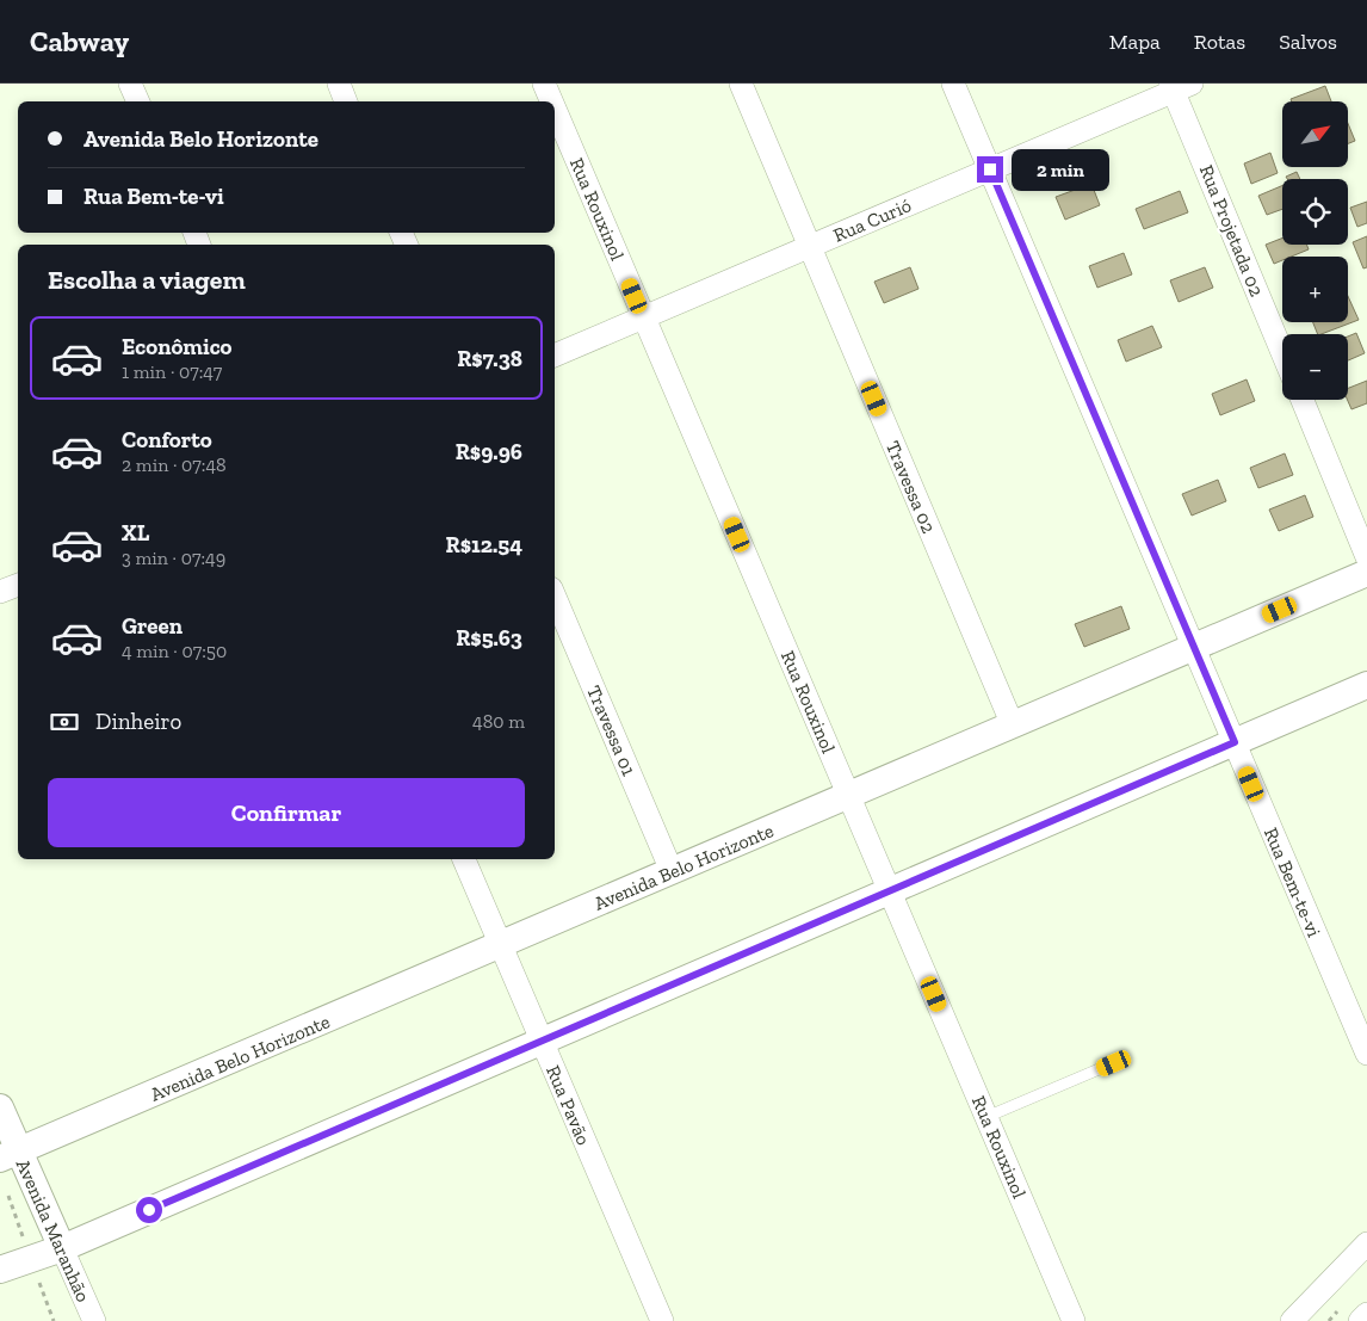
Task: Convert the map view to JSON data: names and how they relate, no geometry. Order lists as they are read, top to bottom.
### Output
{
  "streets": {
    "street": [
      "Rua Rouxinol",
      "Rua Curió",
      "Rua Projetada 02",
      "Travessa 02",
      "Travessa 01",
      "Avenida Belo Horizonte",
      "Rua Bem-te-vi",
      "Rua Pavão",
      "Avenida Maranhão"
    ]
  },
  "crossings": [
    ["Rua Rouxinol", "Rua Curió"],
    ["Rua Rouxinol", "Avenida Belo Horizonte"],
    ["Rua Curió", "Rua Projetada 02"],
    ["Rua Curió", "Travessa 02"],
    ["Rua Curió", "Rua Bem-te-vi"],
    ["Travessa 02", "Avenida Belo Horizonte"],
    ["Travessa 01", "Avenida Belo Horizonte"],
    ["Avenida Belo Horizonte", "Rua Bem-te-vi"],
    ["Avenida Belo Horizonte", "Rua Pavão"],
    ["Avenida Belo Horizonte", "Avenida Maranhão"]
  ],
  "north": "top right",
  "page": {
    "header": "Cabway",
    "nav": ["Mapa", "Rotas", "Salvos"],
    "map_buttons": ["+", "−"],
    "banner": ["Avenida Belo Horizonte", "Rua Bem-te-vi"],
    "bubble": "2 min",
    "heading": "Escolha a viagem",
    "list": [
      {
        "name": "Econômico",
        "note": "1 min · 07:47",
        "value": "R$7.38"
      },
      {
        "name": "Conforto",
        "note": "2 min · 07:48",
        "value": "R$9.96"
      },
      {
        "name": "XL",
        "note": "3 min · 07:49",
        "value": "R$12.54"
      },
      {
        "name": "Green",
        "note": "4 min · 07:50",
        "value": "R$5.63"
      }
    ],
    "pay": ["Dinheiro", "480 m"],
    "buttons": "Confirmar"
  }
}
